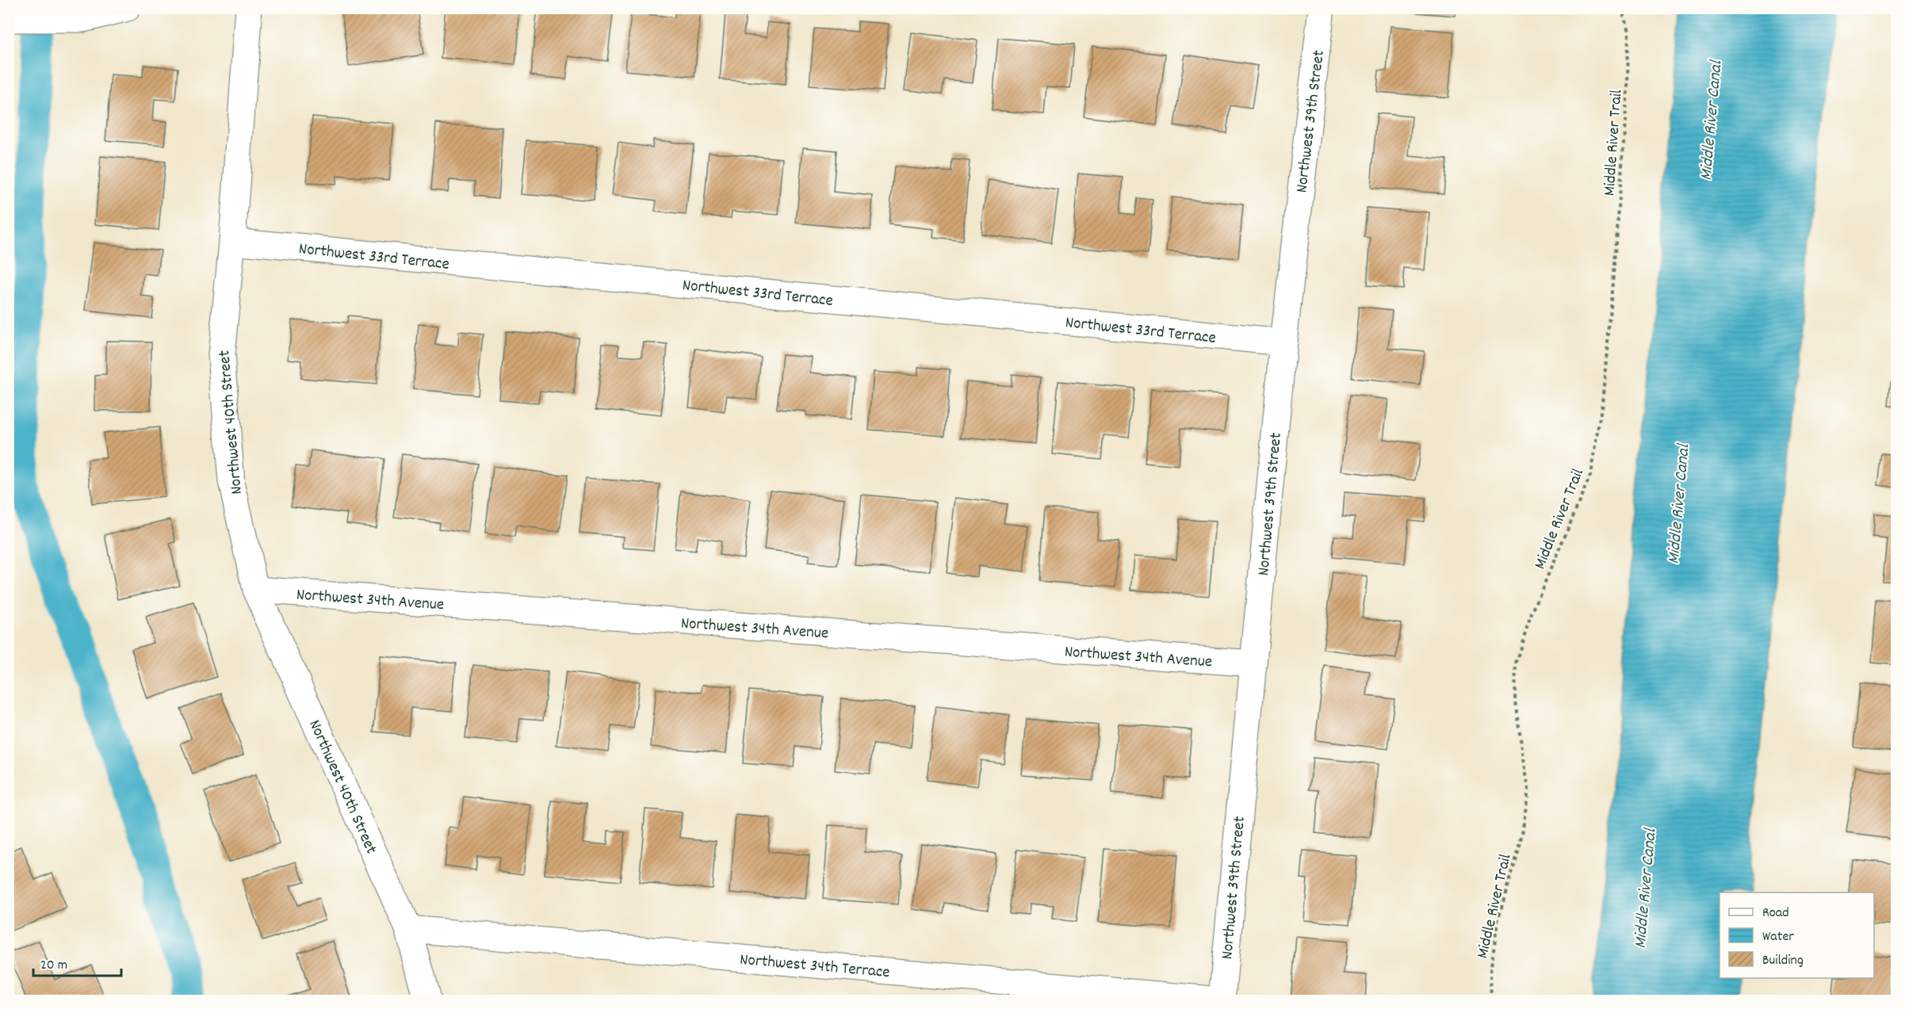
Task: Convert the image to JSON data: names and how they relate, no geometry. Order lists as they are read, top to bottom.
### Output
{
  "streets": {
    "street": [
      "Northwest 39th Street",
      "Northwest 33rd Terrace",
      "Northwest 40th Street",
      "Northwest 34th Avenue",
      "Northwest 34th Terrace"
    ],
    "path": ["Middle River Trail"]
  },
  "crossings": [
    ["Northwest 39th Street", "Northwest 33rd Terrace"],
    ["Northwest 39th Street", "Northwest 34th Avenue"],
    ["Northwest 39th Street", "Northwest 34th Terrace"],
    ["Northwest 33rd Terrace", "Northwest 40th Street"],
    ["Northwest 40th Street", "Northwest 34th Avenue"],
    ["Northwest 40th Street", "Northwest 34th Terrace"]
  ],
  "water": ["Middle River Canal"],
  "legend": ["Road", "Water", "Building"],
  "scale_bar": "20 m"
}
